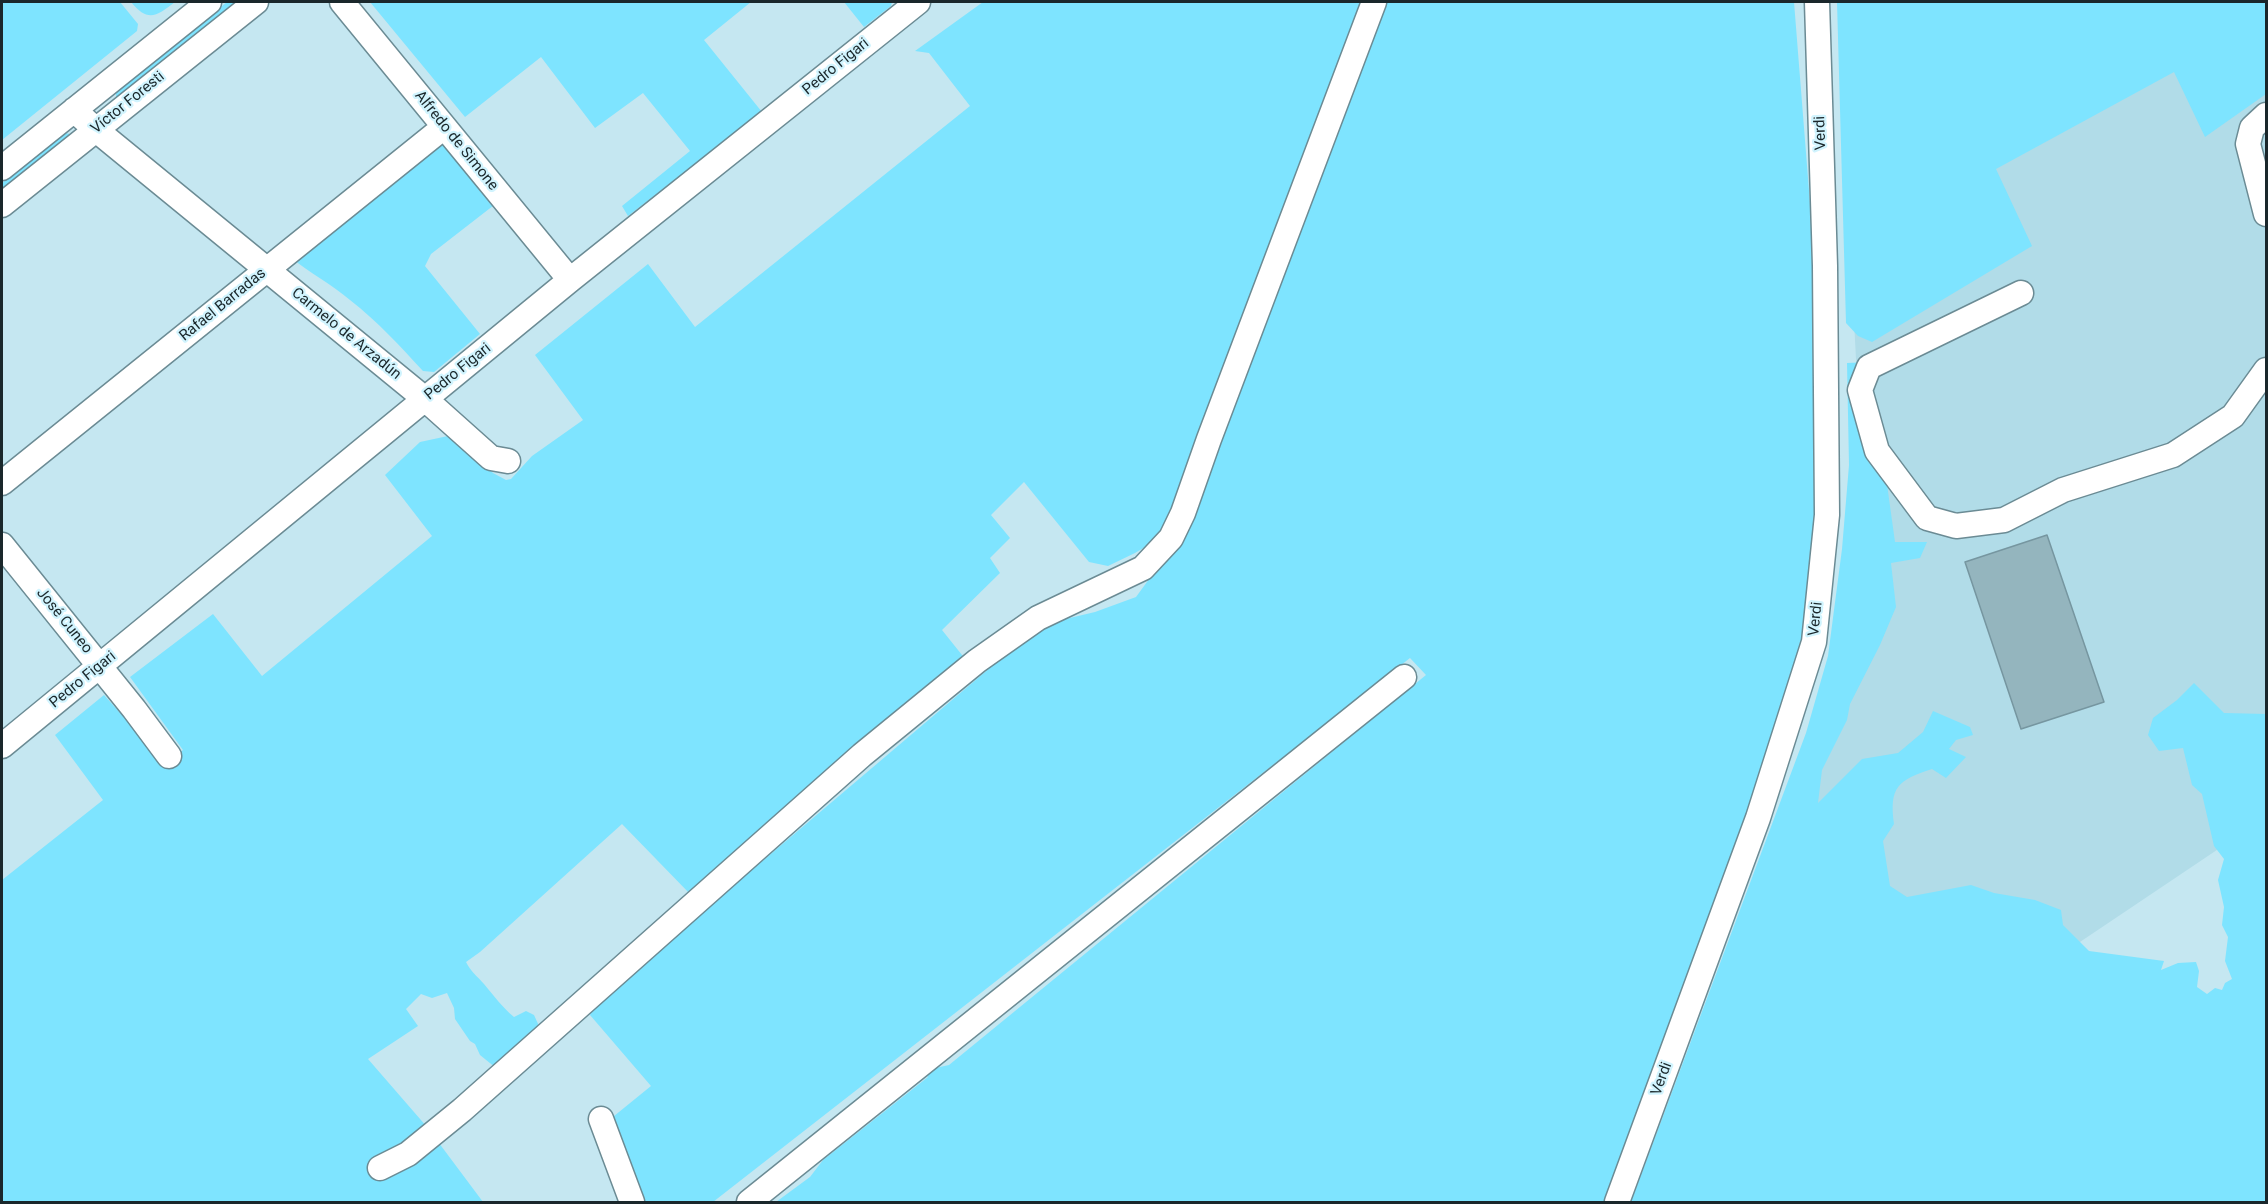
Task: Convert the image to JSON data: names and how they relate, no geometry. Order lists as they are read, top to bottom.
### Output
{
  "streets": {
    "street": [
      "Pedro Figari",
      "Víctor Foresti",
      "Verdi",
      "Alfredo de Simone",
      "Rafael Barradas",
      "Carmelo de Arzadún",
      "José Cuneo"
    ]
  },
  "crossings": [
    ["Pedro Figari", "Alfredo de Simone"],
    ["Pedro Figari", "Carmelo de Arzadún"],
    ["Pedro Figari", "José Cuneo"],
    ["Víctor Foresti", "Carmelo de Arzadún"],
    ["Alfredo de Simone", "Rafael Barradas"],
    ["Rafael Barradas", "Carmelo de Arzadún"]
  ]
}
